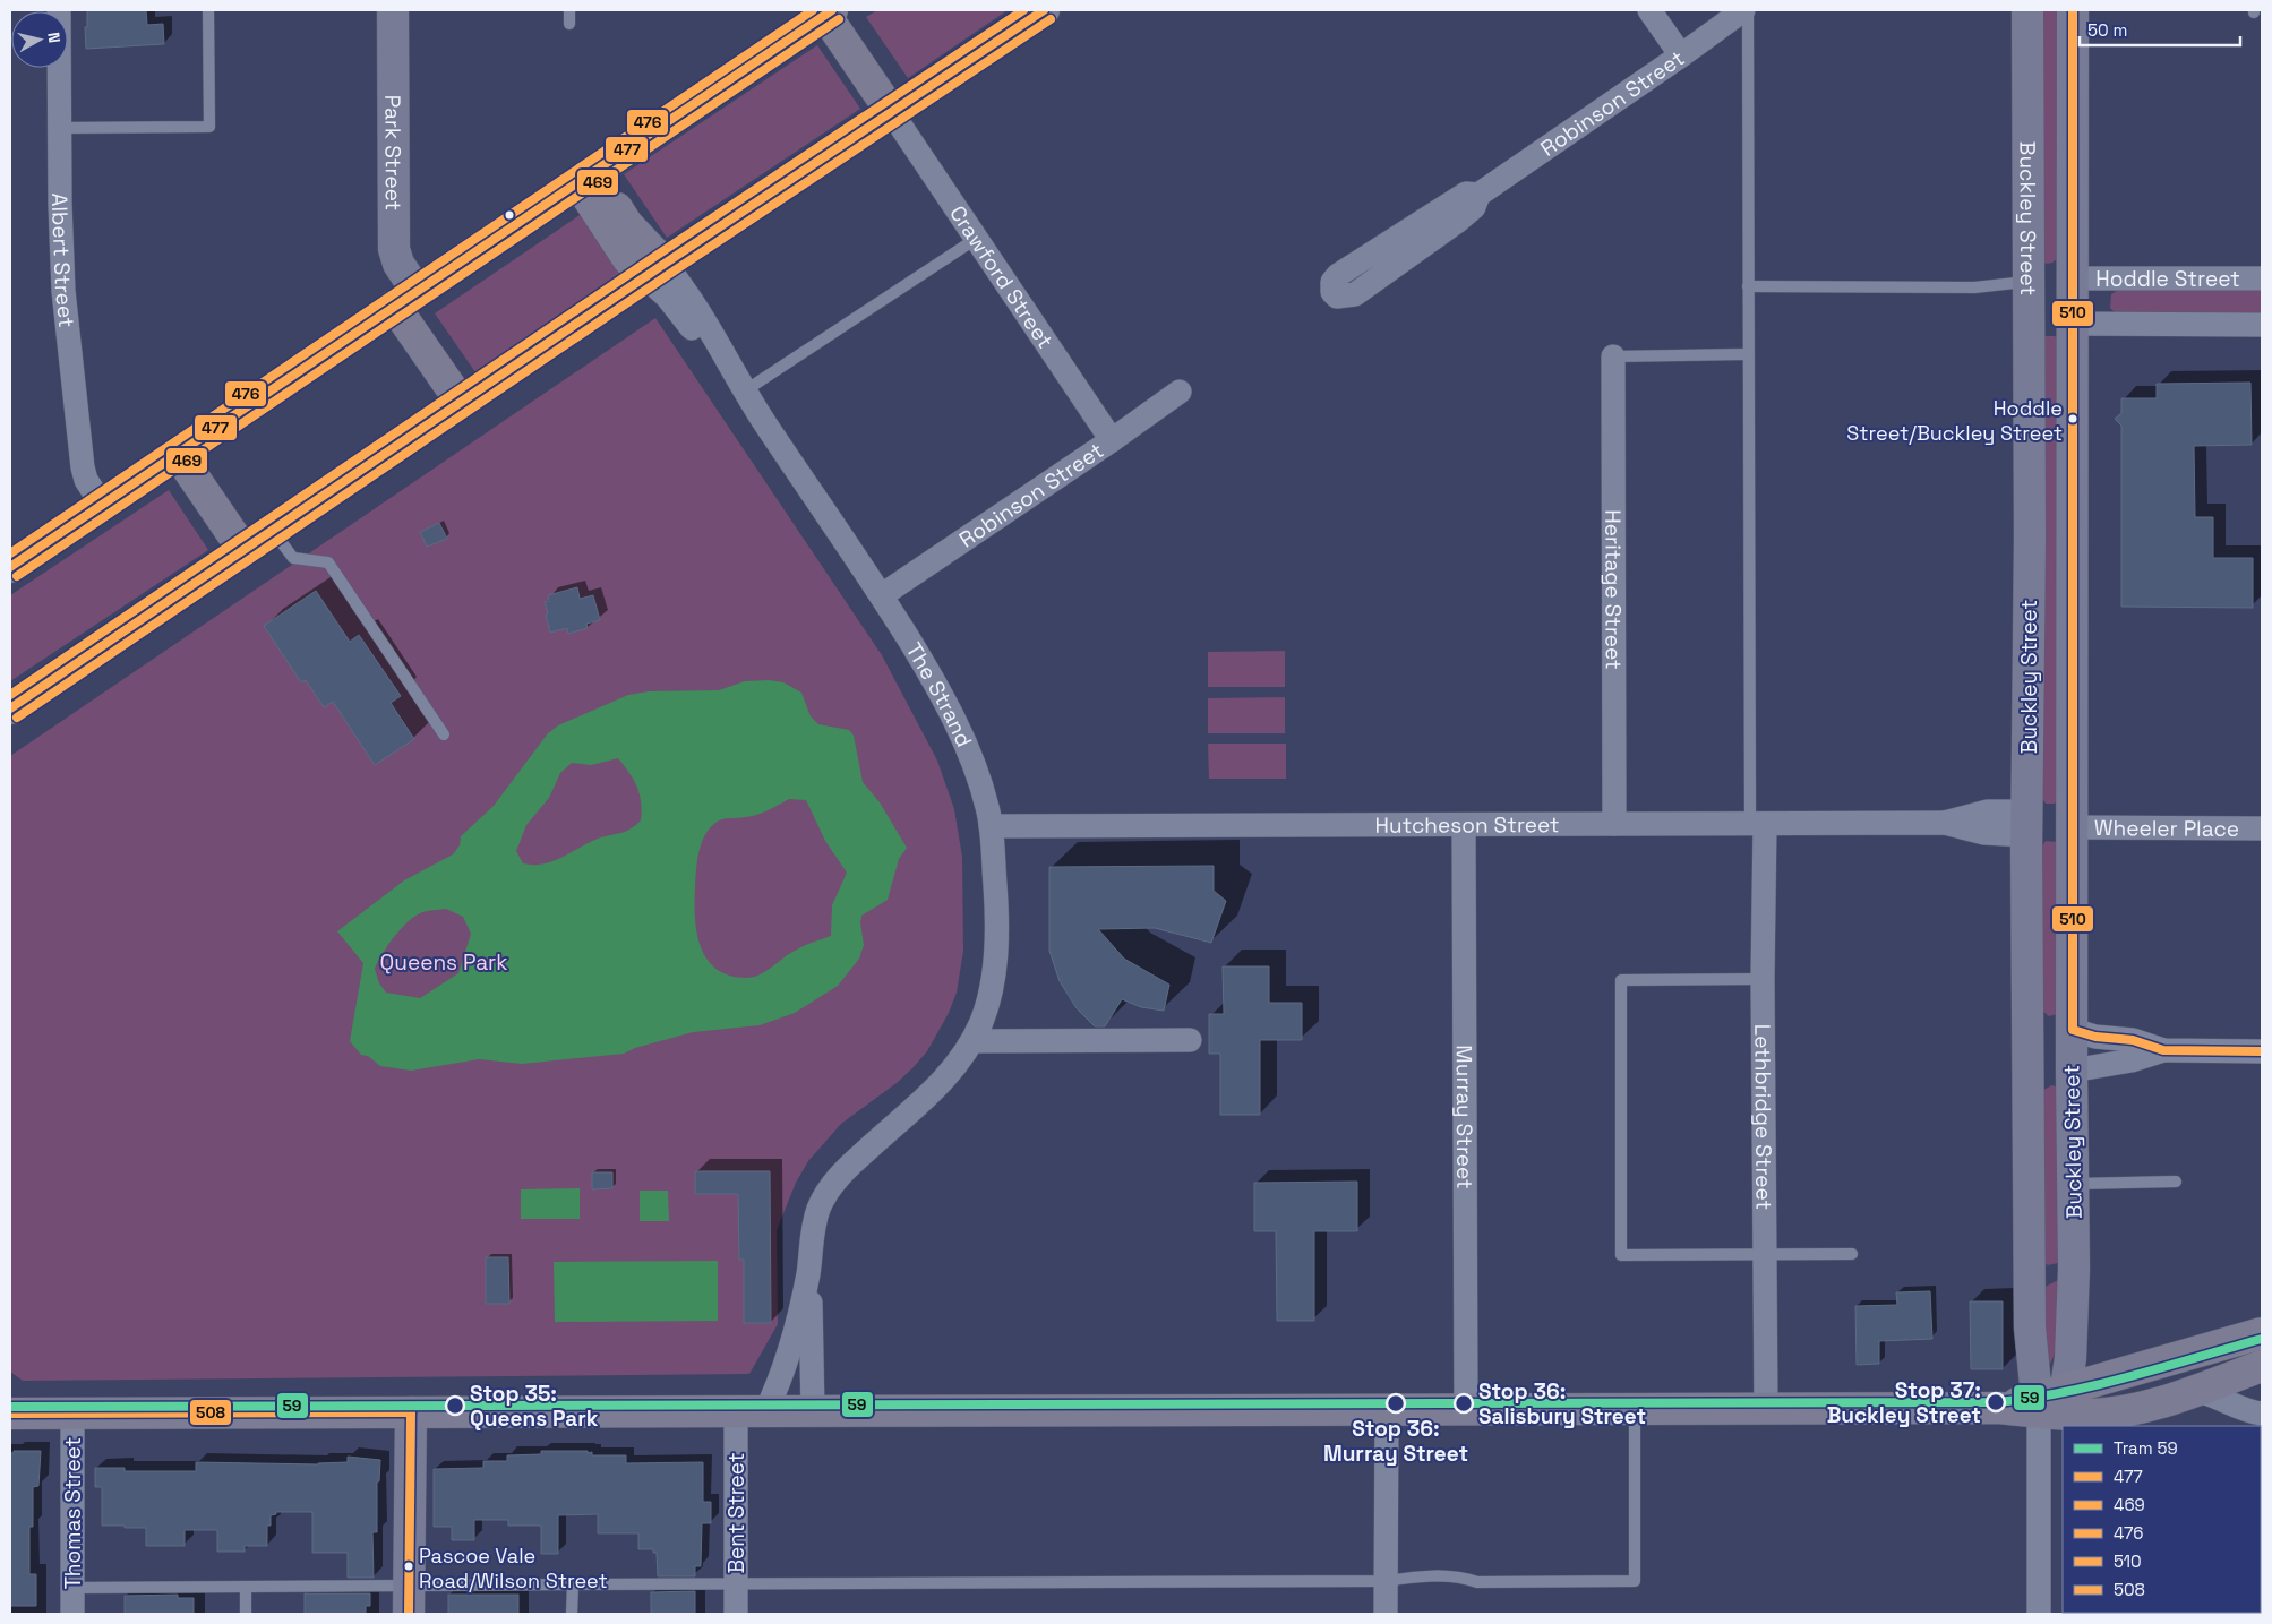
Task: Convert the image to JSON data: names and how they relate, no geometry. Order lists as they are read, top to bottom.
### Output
{
  "streets": {
    "main road": ["Park Street", "Buckley Street"],
    "street": [
      "Robinson Street",
      "Albert Street",
      "Crawford Street",
      "Hoddle Street",
      "Heritage Street",
      "The Strand",
      "Hutcheson Street",
      "Wheeler Place",
      "Lethbridge Street",
      "Murray Street",
      "Thomas Street",
      "Bent Street"
    ]
  },
  "crossings": [
    ["Robinson Street", "Crawford Street"],
    ["Robinson Street", "The Strand"],
    ["Buckley Street", "Hoddle Street"],
    ["Buckley Street", "Hutcheson Street"],
    ["Buckley Street", "Wheeler Place"],
    ["Heritage Street", "Hutcheson Street"],
    ["The Strand", "Hutcheson Street"],
    ["The Strand", "Bent Street"],
    ["Hutcheson Street", "Lethbridge Street"],
    ["Hutcheson Street", "Murray Street"]
  ],
  "parks": ["Queens Park"],
  "places": [
    "Hoddle Street/Buckley Street",
    "Stop 37: Buckley Street",
    "Stop 36: Murray Street",
    "Stop 36: Salisbury Street",
    "Stop 35: Queens Park",
    "Pascoe Vale Road/Wilson Street"
  ],
  "lines": [
    "transit line 477",
    "transit line 476",
    "transit line 510",
    "transit line 469",
    "tram line 59",
    "transit line 508"
  ],
  "legend": [
    "Tram 59",
    "477",
    "469",
    "476",
    "510",
    "508"
  ],
  "scale_bar": "50 m",
  "north": "right"
}
